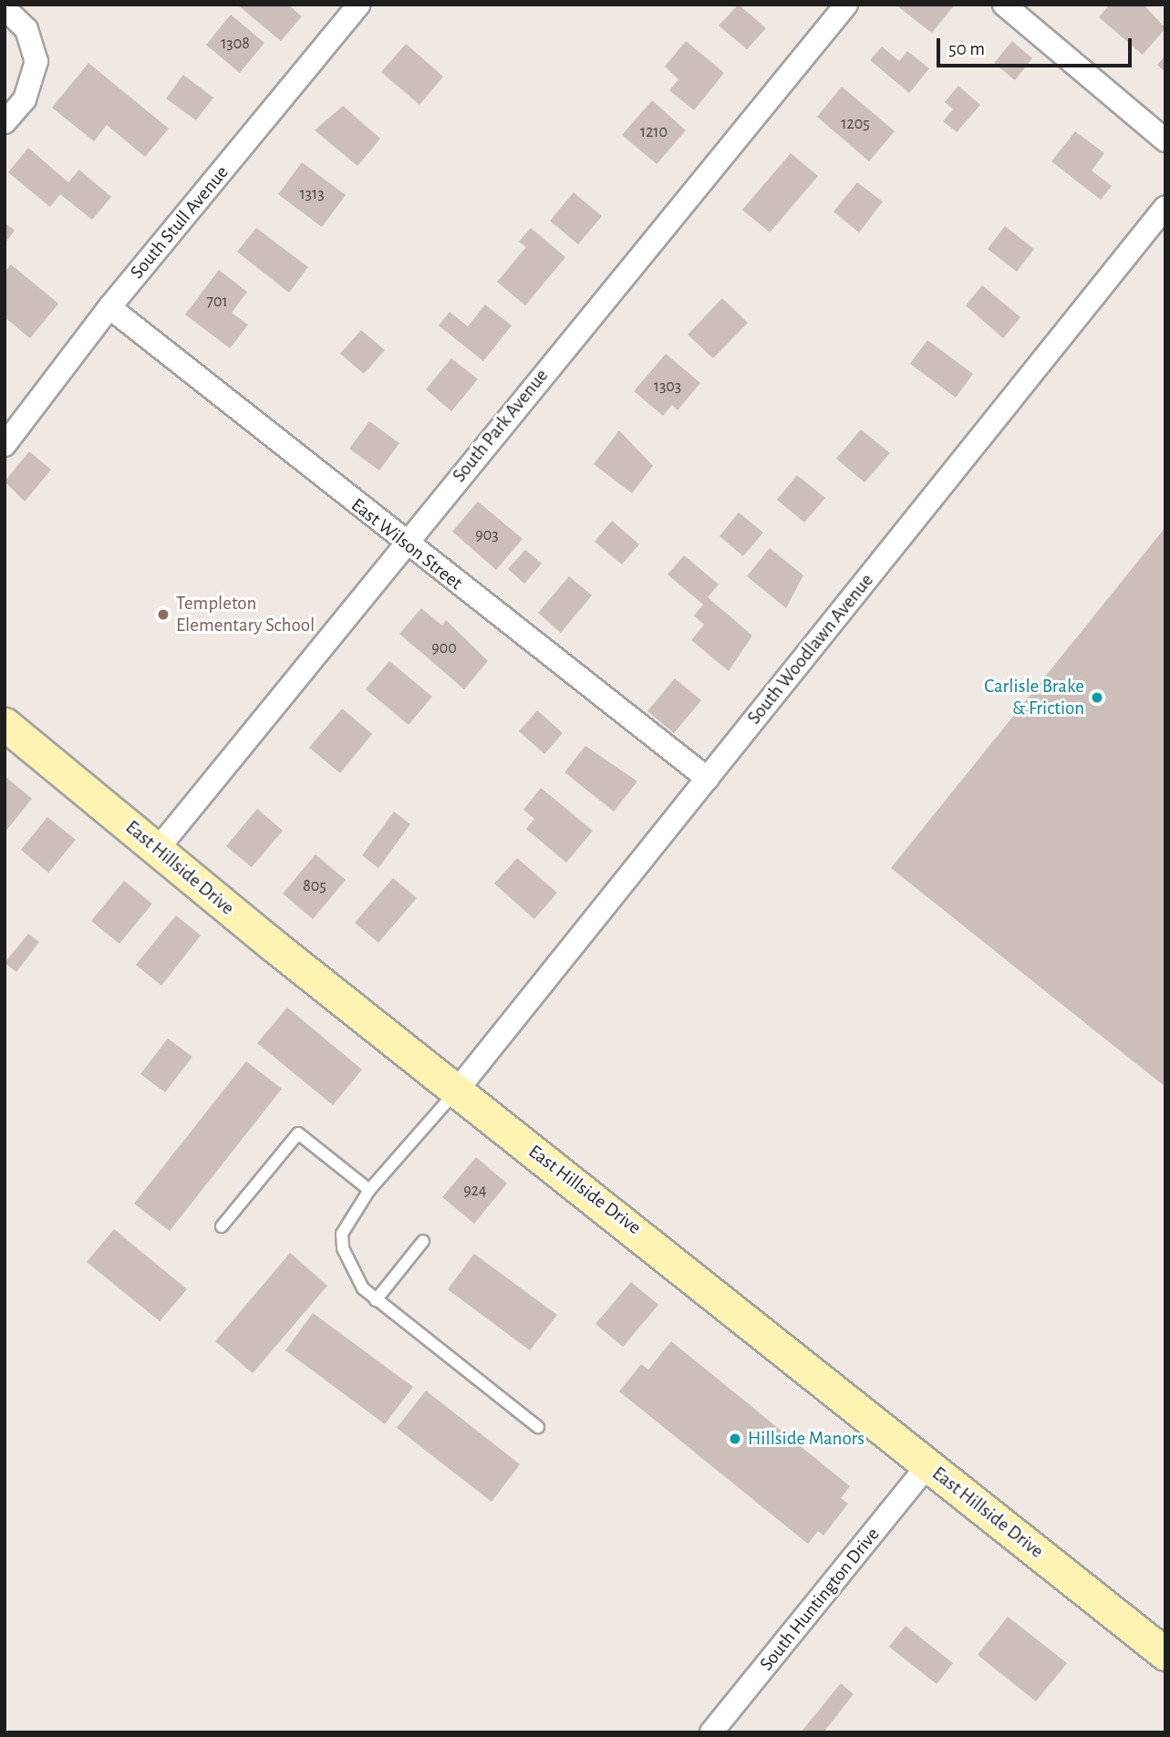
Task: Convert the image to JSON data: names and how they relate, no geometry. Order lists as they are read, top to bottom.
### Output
{
  "streets": {
    "main road": ["East Hillside Drive"],
    "street": [
      "South Stull Avenue",
      "South Park Avenue",
      "East Wilson Street",
      "South Woodlawn Avenue",
      "South Huntington Drive"
    ]
  },
  "crossings": [
    ["South Stull Avenue", "East Wilson Street"],
    ["South Park Avenue", "East Wilson Street"],
    ["South Park Avenue", "East Hillside Drive"],
    ["East Wilson Street", "South Woodlawn Avenue"],
    ["South Woodlawn Avenue", "East Hillside Drive"],
    ["East Hillside Drive", "South Huntington Drive"]
  ],
  "places": ["Templeton Elementary School", "Carlisle Brake & Friction", "Hillside Manors"],
  "house_numbers": [
    "1308",
    "1205",
    "1210",
    "1313",
    "701",
    "1303",
    "903",
    "900",
    "805",
    "924"
  ],
  "scale_bar": "50 m"
}
